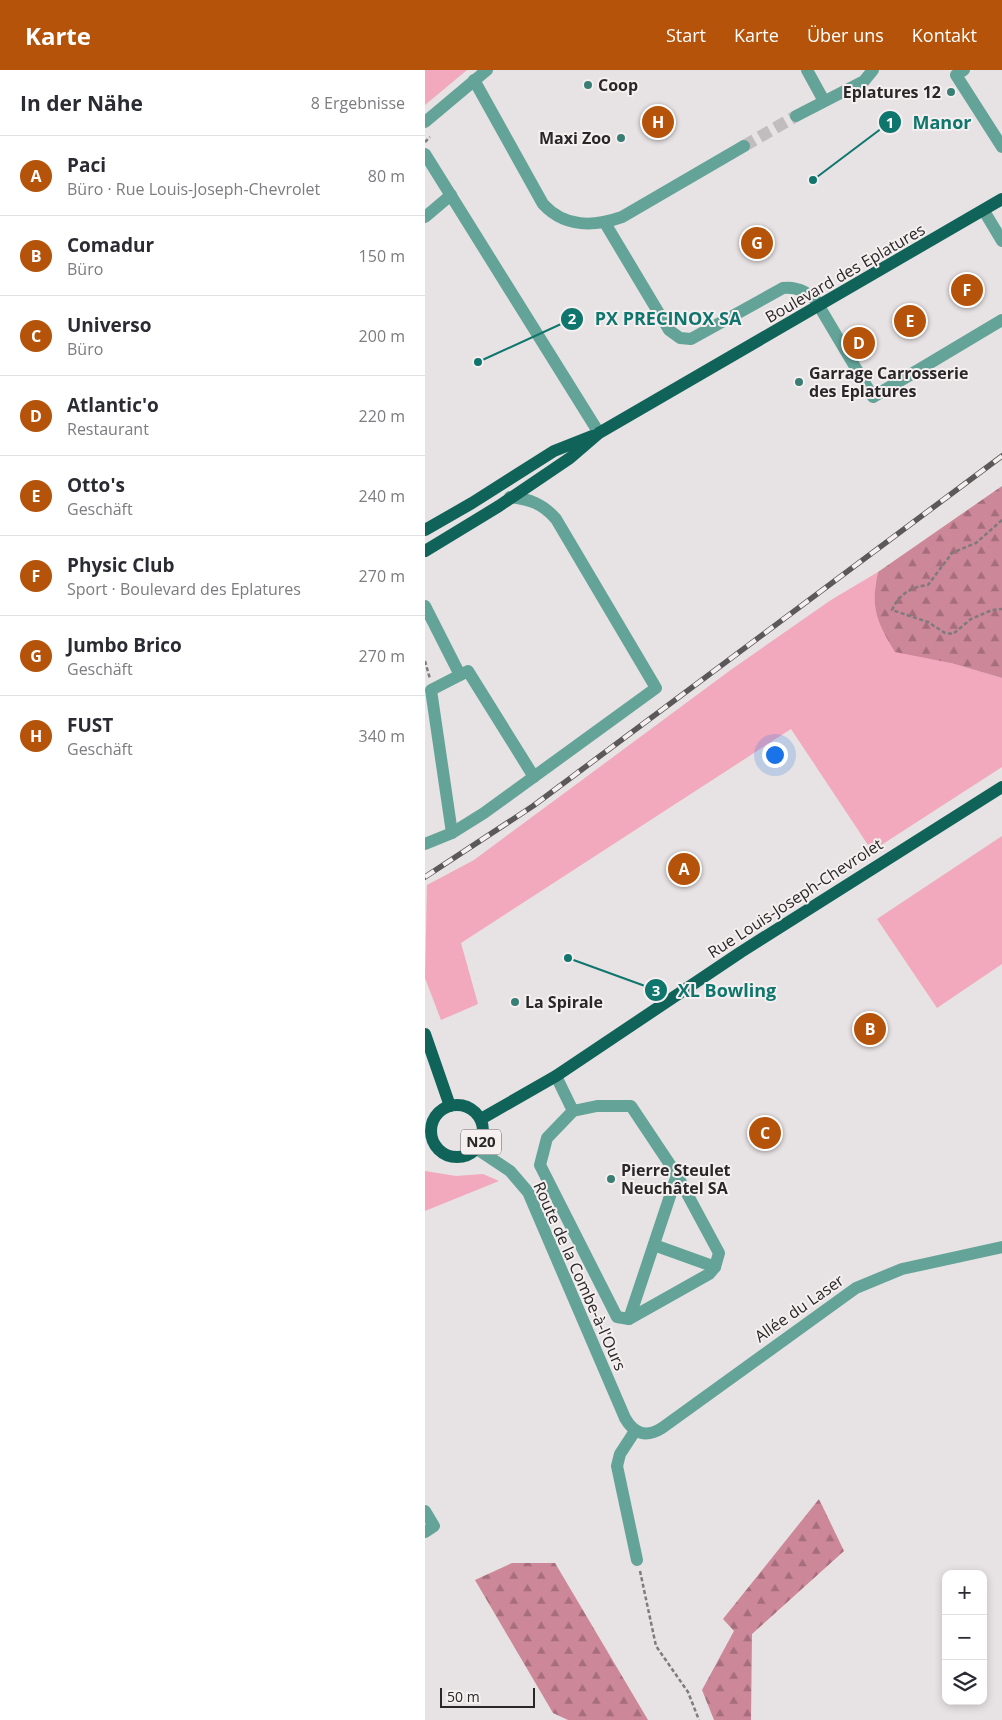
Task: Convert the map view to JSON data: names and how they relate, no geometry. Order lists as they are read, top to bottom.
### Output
{
  "streets": {
    "main road": ["Boulevard des Eplatures", "Rue Louis-Joseph-Chevrolet", "N20"],
    "street": ["Route de la Combe-à-l'Ours", "Allée du Laser"]
  },
  "crossings": [
    ["Rue Louis-Joseph-Chevrolet", "N20"],
    ["Rue Louis-Joseph-Chevrolet", "Route de la Combe-à-l'Ours"],
    ["N20", "Route de la Combe-à-l'Ours"],
    ["Route de la Combe-à-l'Ours", "Allée du Laser"]
  ],
  "places": [
    "Coop",
    "Eplatures 12",
    "Maxi Zoo",
    "Manor",
    "PX PRECINOX SA",
    "Garrage Carrosserie des Eplatures",
    "XL Bowling",
    "La Spirale",
    "Pierre Steulet Neuchâtel SA"
  ],
  "scale_bar": "50 m",
  "page": {
    "header": "Karte",
    "nav": [
      "Start",
      "Karte",
      "Über uns",
      "Kontakt"
    ],
    "heading": ["In der Nähe", "8 Ergebnisse"],
    "pins": [
      "H",
      "G",
      "F",
      "E",
      "D",
      "A",
      "B",
      "C"
    ],
    "list": [
      {
        "mark": "A",
        "name": "Paci",
        "note": "Büro · Rue Louis-Joseph-Chevrolet",
        "value": "80 m"
      },
      {
        "mark": "B",
        "name": "Comadur",
        "note": "Büro",
        "value": "150 m"
      },
      {
        "mark": "C",
        "name": "Universo",
        "note": "Büro",
        "value": "200 m"
      },
      {
        "mark": "D",
        "name": "Atlantic'o",
        "note": "Restaurant",
        "value": "220 m"
      },
      {
        "mark": "E",
        "name": "Otto's",
        "note": "Geschäft",
        "value": "240 m"
      },
      {
        "mark": "F",
        "name": "Physic Club",
        "note": "Sport · Boulevard des Eplatures",
        "value": "270 m"
      },
      {
        "mark": "G",
        "name": "Jumbo Brico",
        "note": "Geschäft",
        "value": "270 m"
      },
      {
        "mark": "H",
        "name": "FUST",
        "note": "Geschäft",
        "value": "340 m"
      }
    ],
    "map_buttons": ["+", "−"],
    "scale": "50 m"
  }
}
